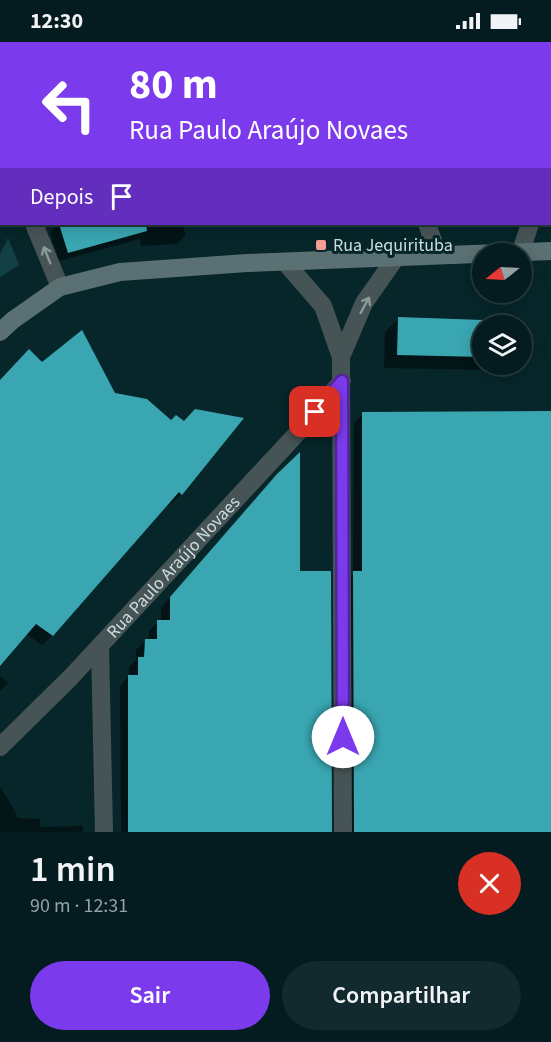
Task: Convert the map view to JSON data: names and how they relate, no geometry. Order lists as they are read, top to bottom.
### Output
{
  "streets": {
    "street": ["Rua Paulo Araújo Novaes"]
  },
  "places": {
    "transit": ["Rua Jequirituba"]
  },
  "north": "left",
  "page": {
    "status": "12:30",
    "turn": ["80 m", "Rua Paulo Araújo Novaes"],
    "then": "Depois",
    "heading": ["1 min", "90 m · 12:31"],
    "buttons": ["Sair", "Compartilhar"]
  }
}
